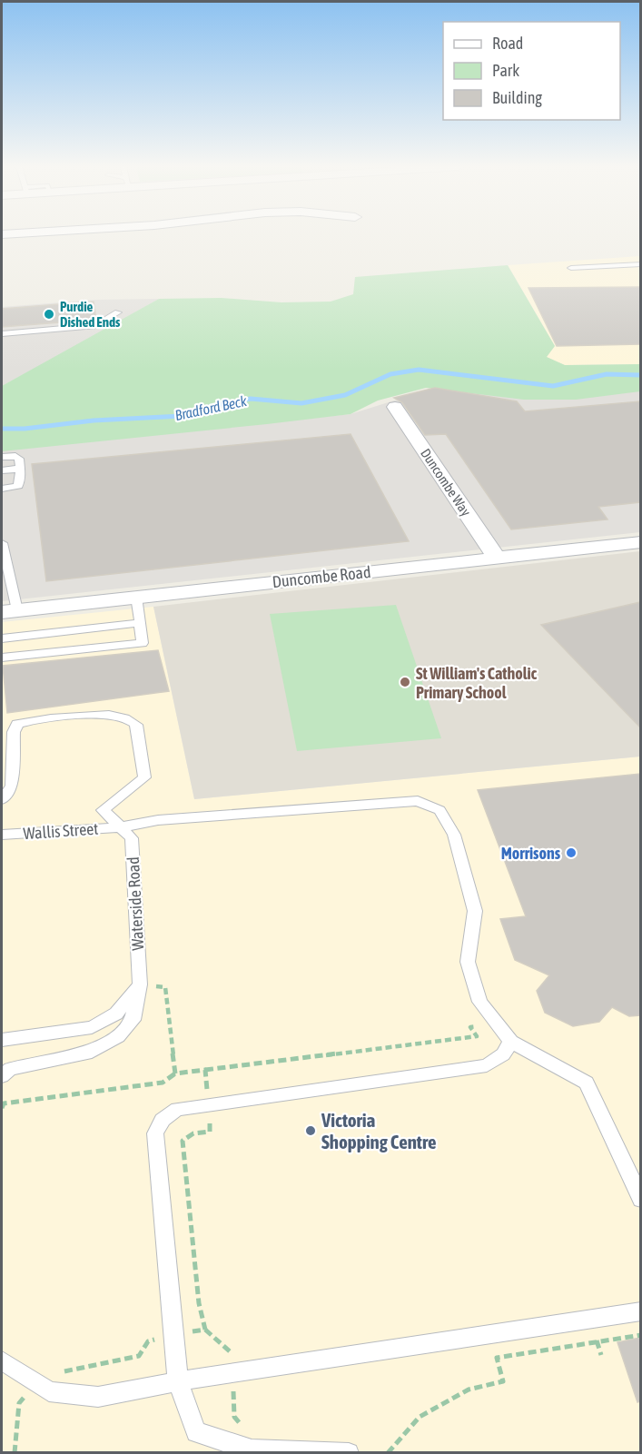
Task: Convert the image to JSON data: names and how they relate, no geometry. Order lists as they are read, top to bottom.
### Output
{
  "streets": {
    "street": ["Duncombe Way", "Duncombe Road"],
    "lane": ["Wallis Street", "Waterside Road"]
  },
  "crossings": [
    ["Duncombe Way", "Duncombe Road"],
    ["Wallis Street", "Waterside Road"]
  ],
  "water": ["Bradford Beck"],
  "places": [
    "Purdie Dished Ends",
    "St William's Catholic Primary School",
    "Morrisons",
    "Victoria Shopping Centre"
  ],
  "legend": ["Road", "Park", "Building"]
}
